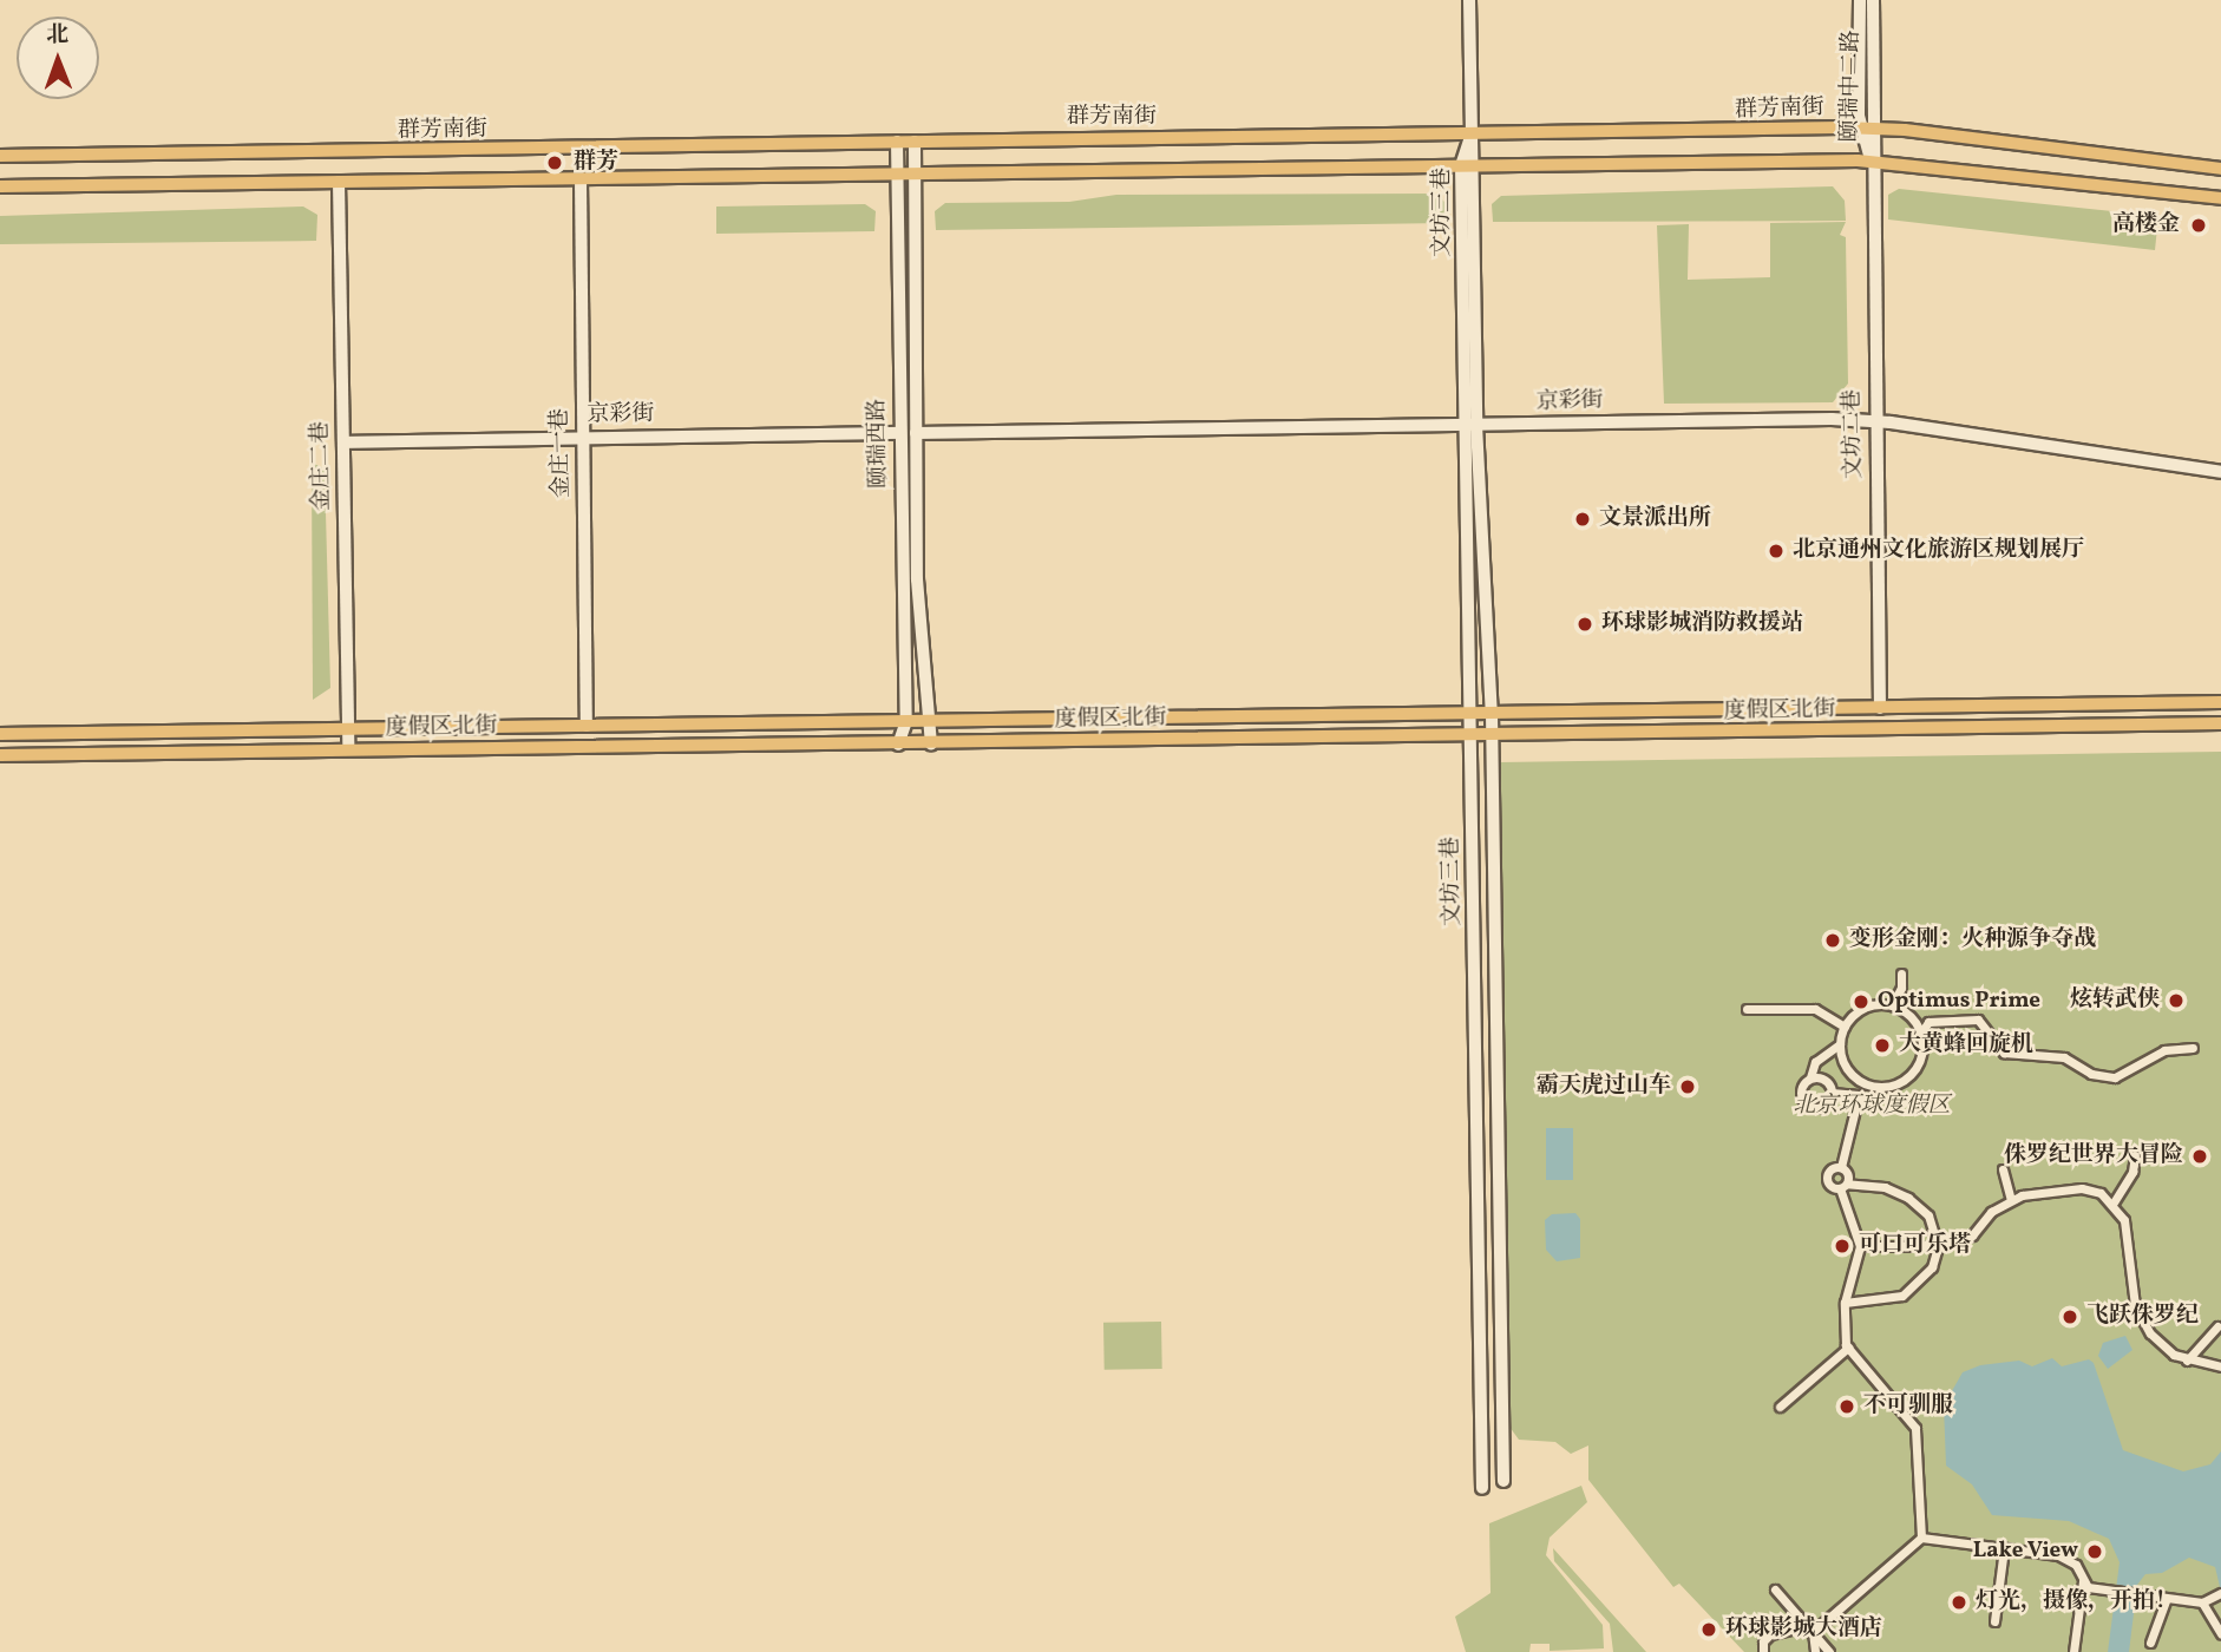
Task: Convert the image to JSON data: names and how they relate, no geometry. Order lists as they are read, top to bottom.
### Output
{
  "streets": {
    "main road": [
      "颐瑞中二路",
      "群芳南街",
      "文坊三巷",
      "京彩街",
      "文坊二巷",
      "颐瑞西路",
      "金庄一巷",
      "金庄二巷",
      "度假区北街"
    ]
  },
  "crossings": [
    ["颐瑞中二路", "群芳南街"],
    ["颐瑞中二路", "文坊二巷"],
    ["群芳南街", "文坊三巷"],
    ["群芳南街", "颐瑞西路"],
    ["文坊三巷", "京彩街"],
    ["文坊三巷", "度假区北街"],
    ["京彩街", "文坊二巷"],
    ["京彩街", "颐瑞西路"],
    ["京彩街", "金庄一巷"],
    ["京彩街", "金庄二巷"],
    ["文坊二巷", "度假区北街"],
    ["颐瑞西路", "度假区北街"],
    ["金庄一巷", "度假区北街"],
    ["金庄二巷", "度假区北街"]
  ],
  "parks": ["北京环球度假区"],
  "places": [
    "群芳",
    "高楼金",
    "文景派出所",
    "北京通州文化旅游区规划展厅",
    "环球影城消防救援站",
    "变形金刚：火种源争夺战",
    "炫转武侠",
    "Optimus Prime",
    "大黄蜂回旋机",
    "霸天虎过山车",
    "侏罗纪世界大冒险",
    "可口可乐塔",
    "飞跃侏罗纪",
    "不可驯服",
    "Lake View",
    "灯光，摄像，开拍！",
    "环球影城大酒店"
  ],
  "north": "top"
}
